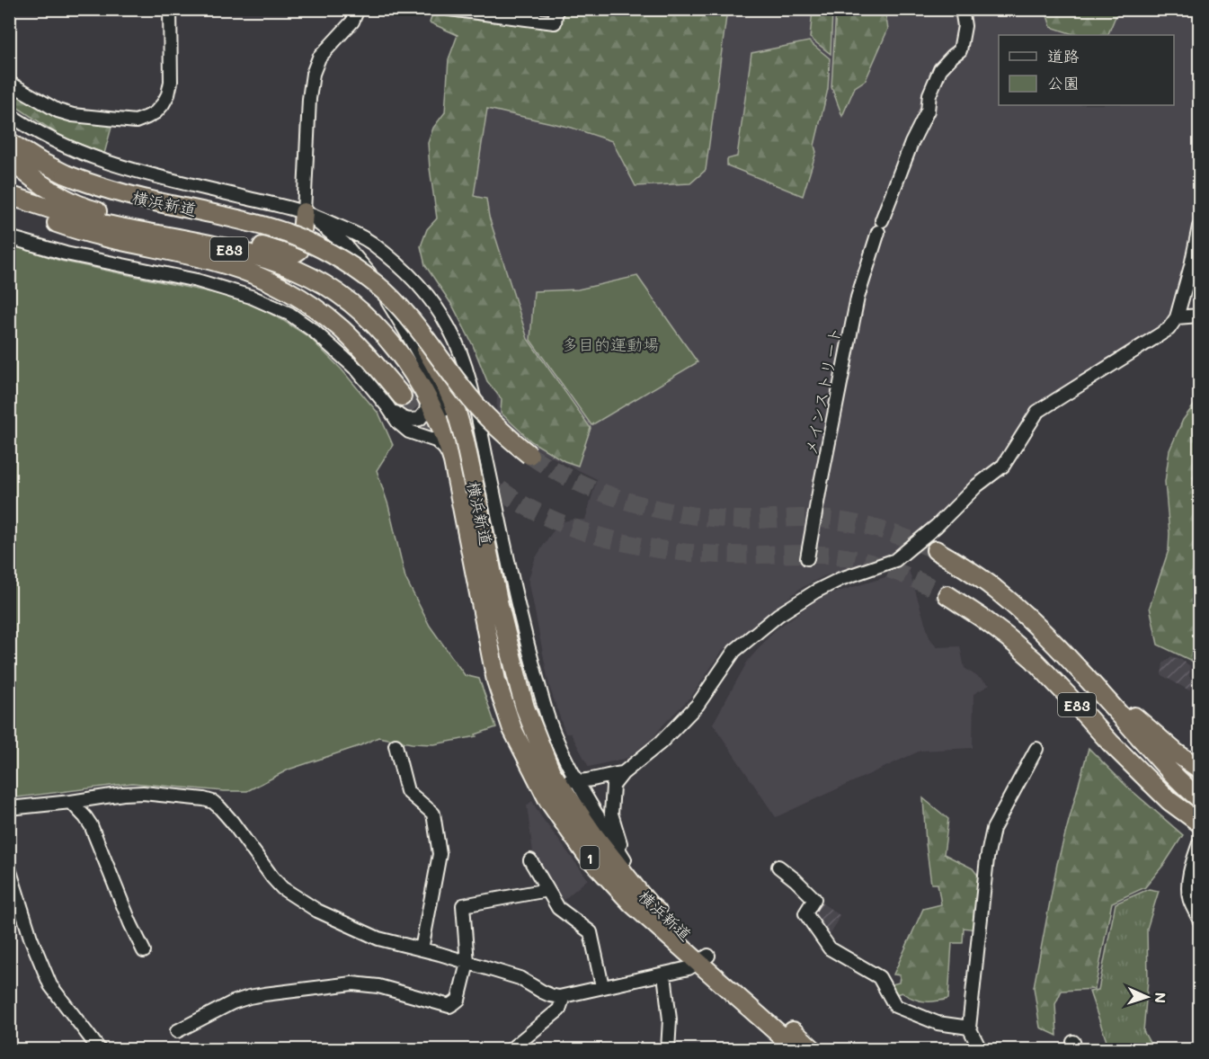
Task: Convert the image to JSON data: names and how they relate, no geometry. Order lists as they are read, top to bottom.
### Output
{
  "streets": {
    "highway": ["横浜新道", "E83", "1"],
    "street": ["メインストリート"]
  },
  "crossings": [
    ["横浜新道", "E83"]
  ],
  "parks": ["多目的運動場"],
  "legend": ["道路", "公園"],
  "north": "right"
}
